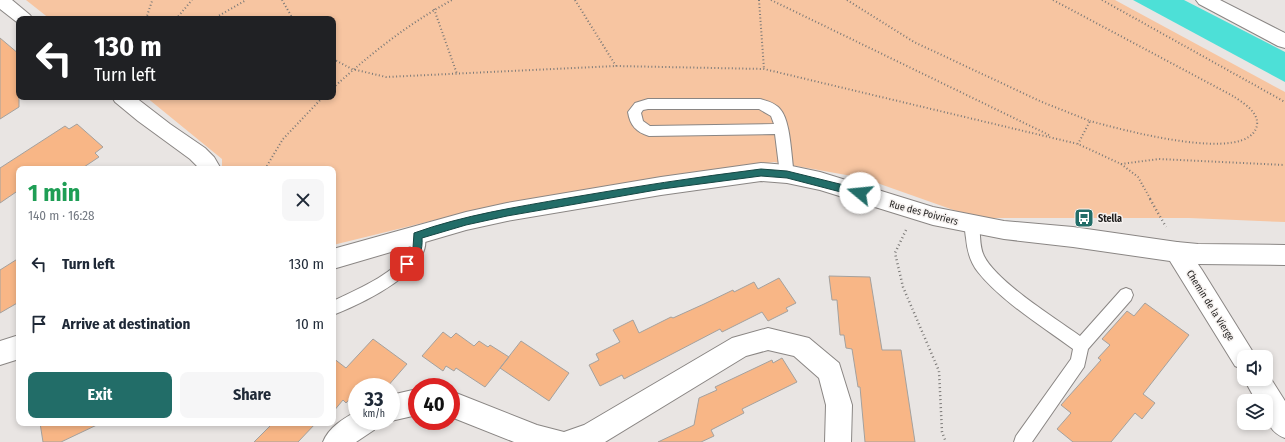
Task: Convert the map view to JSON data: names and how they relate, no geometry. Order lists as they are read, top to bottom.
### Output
{
  "streets": {
    "street": ["Rue des Poivriers", "Chemin de la Vierge"]
  },
  "crossings": [
    ["Rue des Poivriers", "Chemin de la Vierge"]
  ],
  "places": {
    "bus stop": ["Stella"]
  },
  "page": {
    "turn": ["130 m", "Turn left"],
    "heading": ["1 min", "140 m · 16:28"],
    "list": [
      {
        "name": "Turn left",
        "value": "130 m"
      },
      {
        "name": "Arrive at destination",
        "value": "10 m"
      }
    ],
    "buttons": ["Exit", "Share"],
    "speed": "33 km/h",
    "limit": "40"
  }
}
